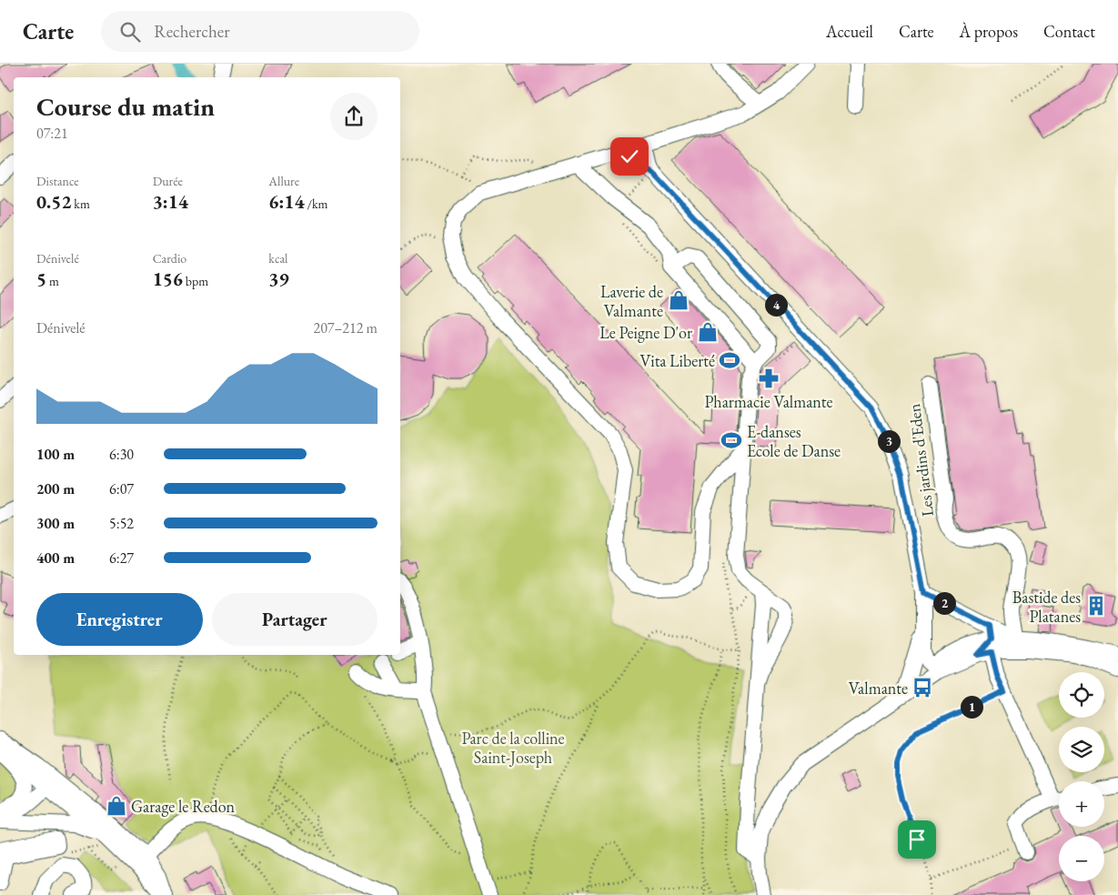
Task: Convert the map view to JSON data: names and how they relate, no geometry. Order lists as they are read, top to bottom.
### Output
{
  "streets": {
    "street": ["Les jardins d'Eden"]
  },
  "parks": ["Parc de la colline Saint-Joseph"],
  "places": {
    "shop": ["Laverie de Valmante", "Le Peigne D'or", "Garage le Redon"],
    "sports": ["Vita Liberté", "E-danses Ecole de Danse"],
    "pharmacy": ["Pharmacie Valmante"],
    "building": ["Bastide des Platanes"],
    "bus stop": ["Valmante"]
  },
  "page": {
    "header": "Carte",
    "search": "Rechercher",
    "nav": [
      "Accueil",
      "Carte",
      "À propos",
      "Contact"
    ],
    "heading": ["Course du matin", "07:21"],
    "stats": [
      ["Distance", "0.52 km"],
      ["Durée", "3:14"],
      ["Allure", "6:14 /km"],
      ["Dénivelé", "5 m"],
      ["Cardio", "156 bpm"],
      ["kcal", "39"]
    ],
    "pins": [
      "4",
      "3",
      "2",
      "1"
    ],
    "chart": ["Dénivelé", "207–212 m"],
    "list": [
      {
        "name": "100 m",
        "note": "6:30"
      },
      {
        "name": "200 m",
        "note": "6:07"
      },
      {
        "name": "300 m",
        "note": "5:52"
      },
      {
        "name": "400 m",
        "note": "6:27"
      }
    ],
    "buttons": ["Enregistrer", "Partager"],
    "map_buttons": ["+", "−"]
  }
}
